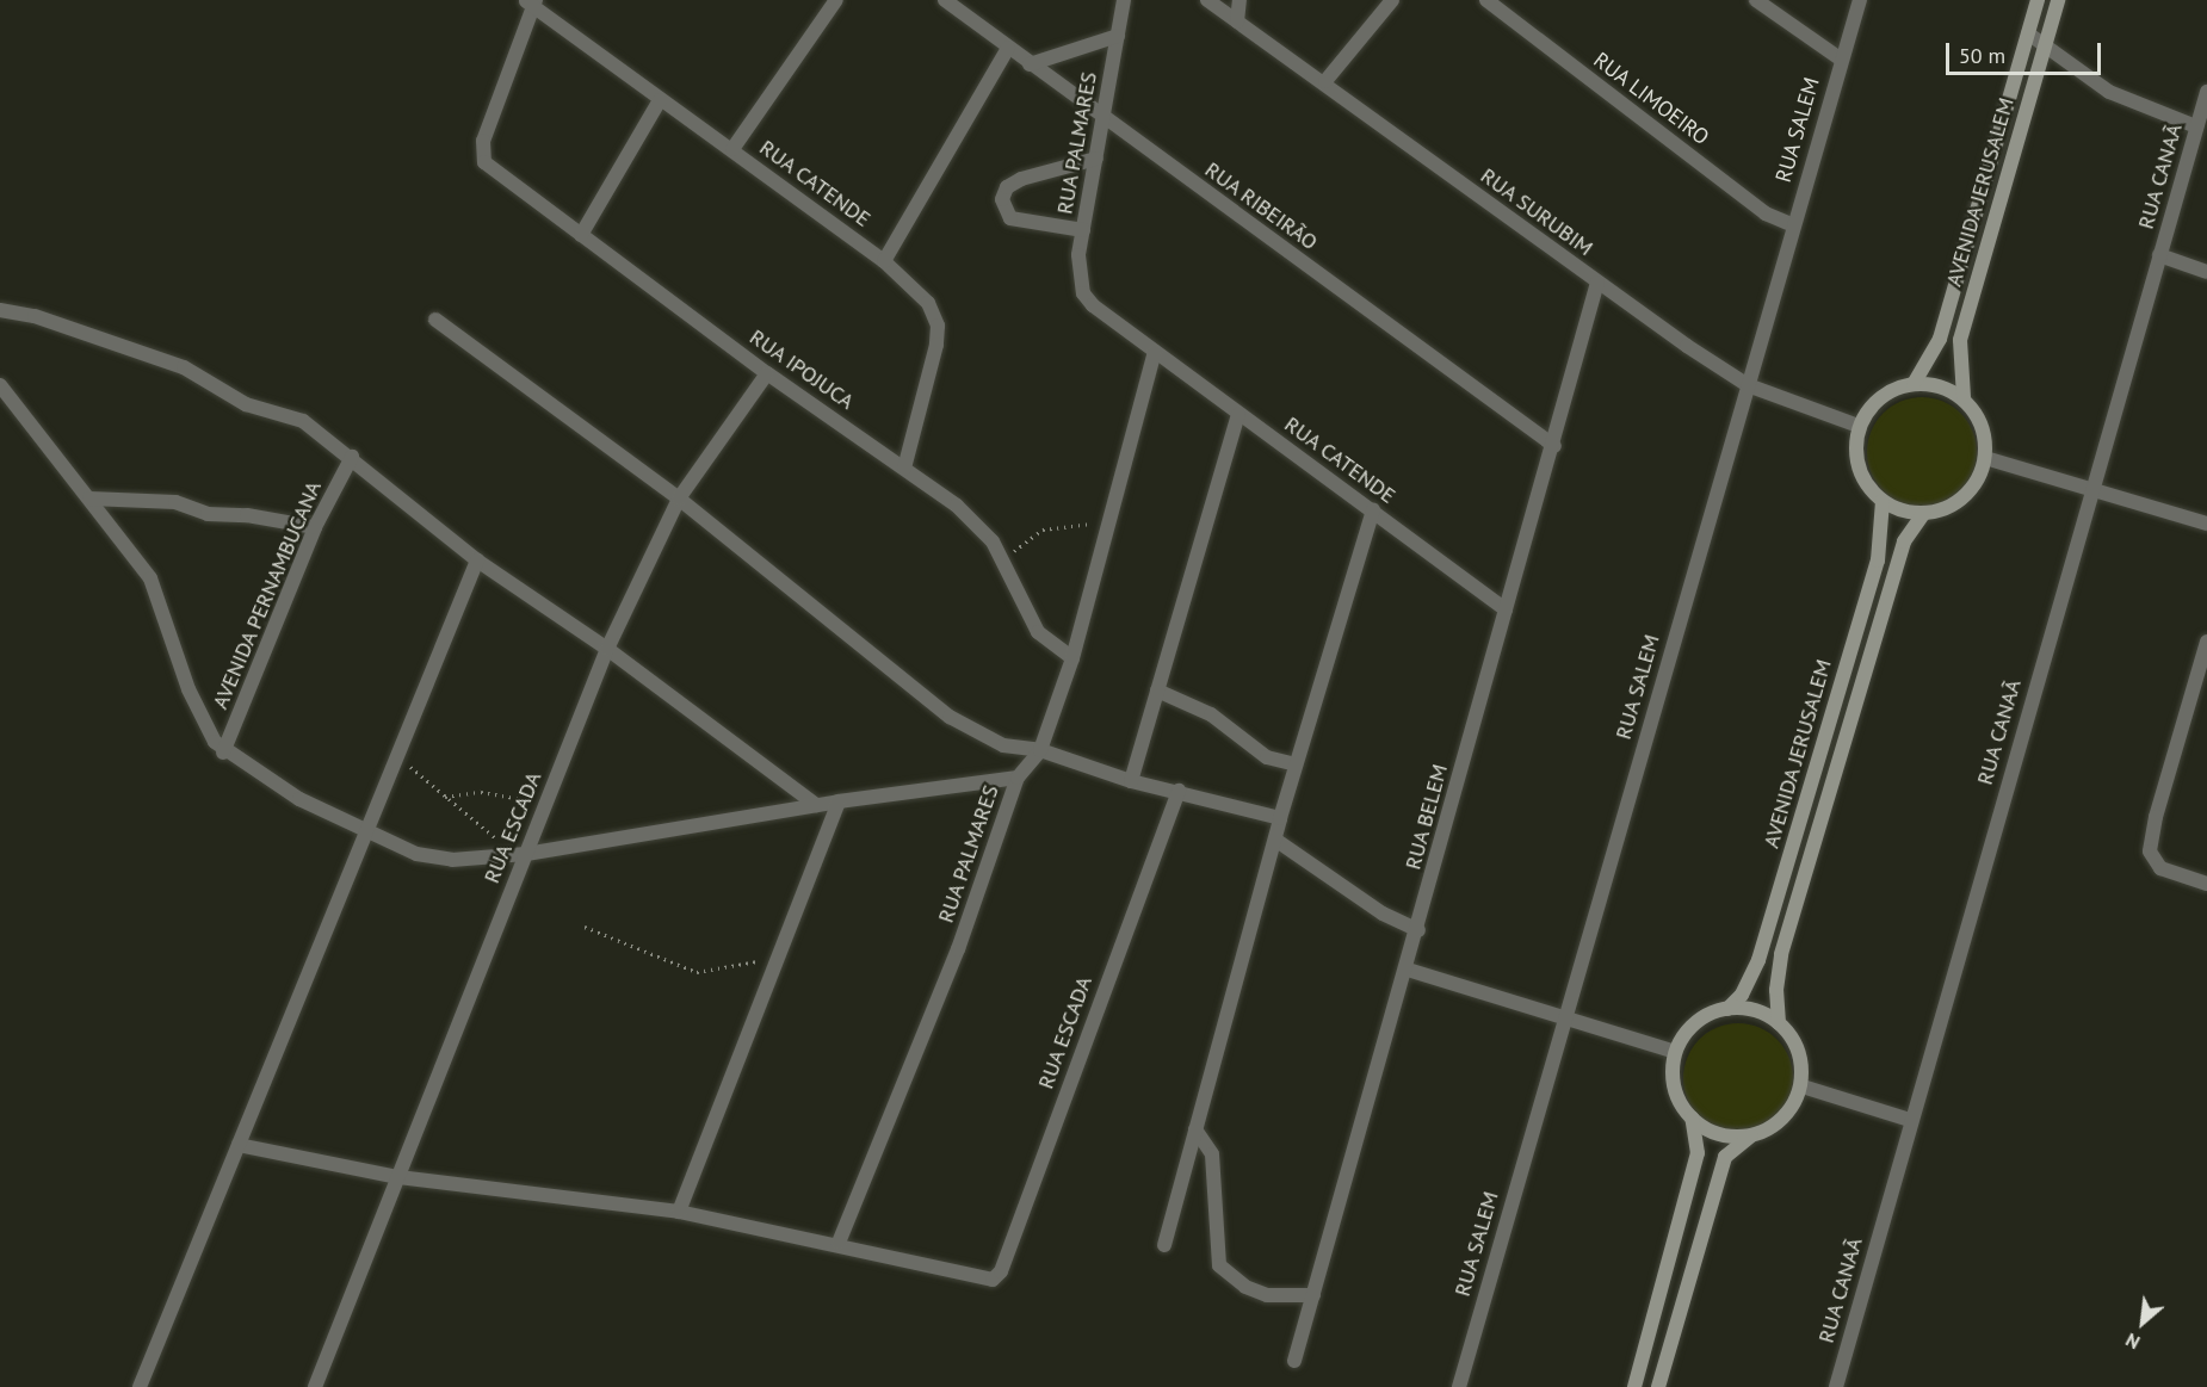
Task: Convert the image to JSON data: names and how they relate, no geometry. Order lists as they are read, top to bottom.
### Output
{
  "streets": {
    "street": [
      "RUA LIMOEIRO",
      "RUA SALEM",
      "RUA PALMARES",
      "RUA CANAÃ",
      "RUA CATENDE",
      "AVENIDA JERUSALEM",
      "RUA RIBEIRÃO",
      "RUA SURUBIM",
      "RUA IPOJUCA",
      "AVENIDA PERNAMBUCANA",
      "RUA BELEM",
      "RUA ESCADA"
    ]
  },
  "crossings": [
    ["RUA LIMOEIRO", "RUA SALEM"],
    ["RUA SALEM", "RUA SURUBIM"],
    ["RUA PALMARES", "RUA CATENDE"],
    ["RUA PALMARES", "RUA RIBEIRÃO"],
    ["RUA PALMARES", "RUA IPOJUCA"],
    ["RUA PALMARES", "RUA ESCADA"],
    ["RUA CATENDE", "RUA IPOJUCA"],
    ["RUA CATENDE", "RUA BELEM"],
    ["AVENIDA JERUSALEM", "RUA SURUBIM"],
    ["RUA RIBEIRÃO", "RUA BELEM"],
    ["RUA SURUBIM", "RUA BELEM"],
    ["RUA IPOJUCA", "RUA ESCADA"]
  ],
  "scale_bar": "50 m",
  "north": "bottom left"
}
